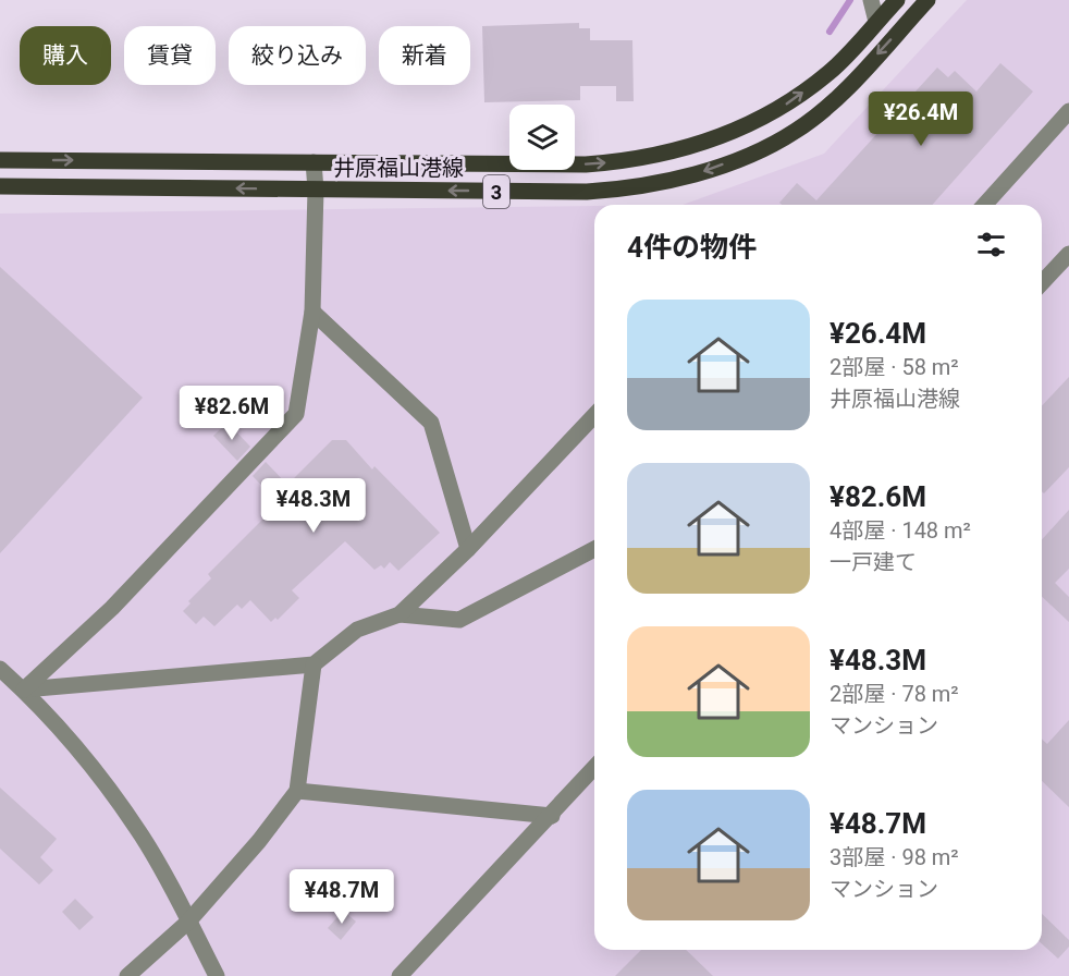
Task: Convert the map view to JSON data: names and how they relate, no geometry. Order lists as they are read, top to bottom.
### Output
{
  "streets": {
    "main road": ["井原福山港線", "3"]
  },
  "page": {
    "chip": [
      "購入",
      "賃貸",
      "絞り込み",
      "新着"
    ],
    "price": [
      "¥26.4M",
      "¥82.6M",
      "¥48.3M",
      "¥48.7M"
    ],
    "heading": "4件の物件",
    "list": [
      {
        "name": "¥26.4M",
        "note": "2部屋 · 58 m² · 井原福山港線"
      },
      {
        "name": "¥82.6M",
        "note": "4部屋 · 148 m² · 一戸建て"
      },
      {
        "name": "¥48.3M",
        "note": "2部屋 · 78 m² · マンション"
      },
      {
        "name": "¥48.7M",
        "note": "3部屋 · 98 m² · マンション"
      }
    ]
  }
}
